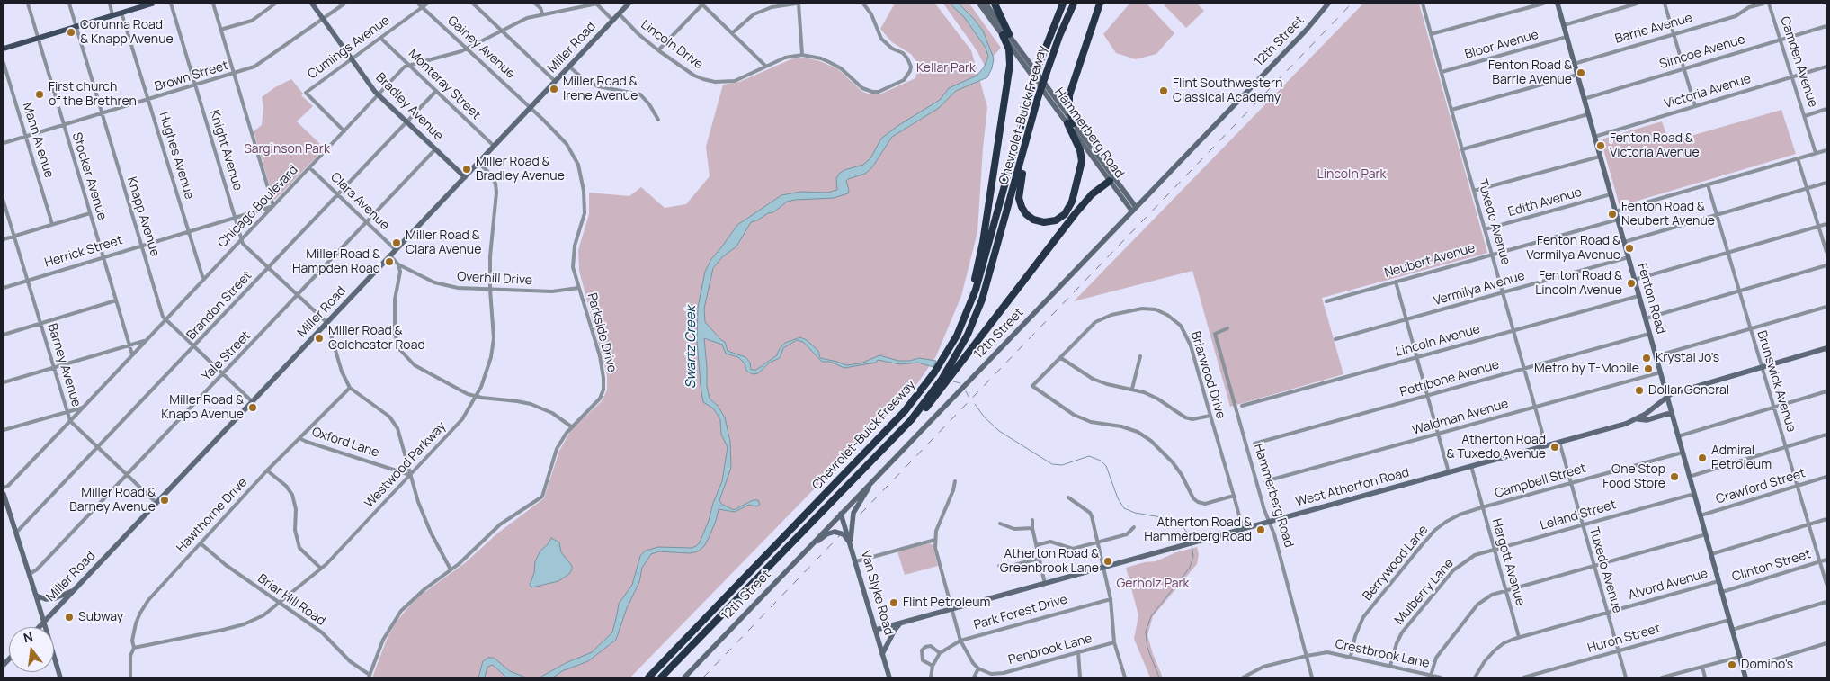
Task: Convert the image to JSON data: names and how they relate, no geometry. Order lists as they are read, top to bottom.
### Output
{
  "streets": {
    "highway": ["Chevrolet-Buick Freeway"],
    "street": [
      "Barrie Avenue",
      "12th Street",
      "Lincoln Drive",
      "Bloor Avenue",
      "Cumings Avenue",
      "Gainey Avenue",
      "Miller Road",
      "Simcoe Avenue",
      "Camden Avenue",
      "Brown Street",
      "Monteray Street",
      "Victoria Avenue",
      "Bradley Avenue",
      "Hammerberg Road",
      "Mann Avenue",
      "Knight Avenue",
      "Hughes Avenue",
      "Stocker Avenue",
      "Clara Avenue",
      "Edith Avenue",
      "Chicago Boulevard",
      "Knapp Avenue",
      "Tuxedo Avenue",
      "Herrick Street",
      "Neubert Avenue",
      "Overhill Drive",
      "Vermilya Avenue",
      "Fenton Road",
      "Brandon Street",
      "Parkside Drive",
      "Lincoln Avenue",
      "Yale Street",
      "Barney Avenue",
      "Briarwood Drive",
      "Pettibone Avenue",
      "Brunswick Avenue",
      "Waldman Avenue",
      "Oxford Lane",
      "Westwood Parkway",
      "Campbell Street",
      "Crawford Street",
      "West Atherton Road",
      "Hawthorne Drive",
      "Leland Street",
      "Hargott Avenue",
      "Berrywood Lane",
      "Clinton Street",
      "Alvord Avenue",
      "Mulberry Lane",
      "Van Slyke Road",
      "Briar Hill Road",
      "Park Forest Drive",
      "Huron Street",
      "Penbrook Lane",
      "Crestbrook Lane"
    ]
  },
  "crossings": [
    ["Barrie Avenue", "Fenton Road"],
    ["12th Street", "Hammerberg Road"],
    ["12th Street", "Van Slyke Road"],
    ["Lincoln Drive", "Miller Road"],
    ["Bloor Avenue", "Tuxedo Avenue"],
    ["Bloor Avenue", "Fenton Road"],
    ["Cumings Avenue", "Gainey Avenue"],
    ["Cumings Avenue", "Monteray Street"],
    ["Cumings Avenue", "Bradley Avenue"],
    ["Cumings Avenue", "Chicago Boulevard"],
    ["Gainey Avenue", "Miller Road"],
    ["Gainey Avenue", "Chicago Boulevard"],
    ["Gainey Avenue", "Parkside Drive"],
    ["Miller Road", "Monteray Street"],
    ["Miller Road", "Bradley Avenue"],
    ["Miller Road", "Knight Avenue"],
    ["Miller Road", "Clara Avenue"],
    ["Miller Road", "Knapp Avenue"],
    ["Miller Road", "Overhill Drive"],
    ["Miller Road", "Parkside Drive"],
    ["Miller Road", "Barney Avenue"],
    ["Miller Road", "Westwood Parkway"],
    ["Simcoe Avenue", "Camden Avenue"],
    ["Simcoe Avenue", "Fenton Road"],
    ["Camden Avenue", "Victoria Avenue"],
    ["Brown Street", "Bradley Avenue"],
    ["Brown Street", "Mann Avenue"],
    ["Brown Street", "Knight Avenue"],
    ["Brown Street", "Hughes Avenue"],
    ["Brown Street", "Stocker Avenue"],
    ["Brown Street", "Knapp Avenue"],
    ["Monteray Street", "Chicago Boulevard"],
    ["Monteray Street", "Brandon Street"],
    ["Victoria Avenue", "Fenton Road"],
    ["Bradley Avenue", "Chicago Boulevard"],
    ["Bradley Avenue", "Brandon Street"],
    ["Bradley Avenue", "Yale Street"],
    ["Hammerberg Road", "West Atherton Road"],
    ["Hammerberg Road", "Crestbrook Lane"],
    ["Knight Avenue", "Chicago Boulevard"],
    ["Knight Avenue", "Herrick Street"],
    ["Knight Avenue", "Brandon Street"],
    ["Knight Avenue", "Yale Street"],
    ["Hughes Avenue", "Chicago Boulevard"],
    ["Hughes Avenue", "Herrick Street"],
    ["Stocker Avenue", "Chicago Boulevard"],
    ["Stocker Avenue", "Herrick Street"],
    ["Clara Avenue", "Chicago Boulevard"],
    ["Clara Avenue", "Brandon Street"],
    ["Clara Avenue", "Yale Street"],
    ["Edith Avenue", "Tuxedo Avenue"],
    ["Edith Avenue", "Fenton Road"],
    ["Chicago Boulevard", "Knapp Avenue"],
    ["Chicago Boulevard", "Herrick Street"],
    ["Chicago Boulevard", "Barney Avenue"],
    ["Knapp Avenue", "Herrick Street"],
    ["Knapp Avenue", "Brandon Street"],
    ["Knapp Avenue", "Yale Street"],
    ["Tuxedo Avenue", "Neubert Avenue"],
    ["Tuxedo Avenue", "Vermilya Avenue"],
    ["Tuxedo Avenue", "Lincoln Avenue"],
    ["Tuxedo Avenue", "Pettibone Avenue"],
    ["Tuxedo Avenue", "Waldman Avenue"],
    ["Tuxedo Avenue", "Campbell Street"],
    ["Tuxedo Avenue", "West Atherton Road"],
    ["Tuxedo Avenue", "Leland Street"],
    ["Tuxedo Avenue", "Alvord Avenue"],
    ["Tuxedo Avenue", "Huron Street"],
    ["Herrick Street", "Barney Avenue"],
    ["Neubert Avenue", "Fenton Road"],
    ["Overhill Drive", "Parkside Drive"],
    ["Overhill Drive", "Westwood Parkway"],
    ["Vermilya Avenue", "Fenton Road"],
    ["Fenton Road", "Lincoln Avenue"],
    ["Fenton Road", "Pettibone Avenue"],
    ["Fenton Road", "Waldman Avenue"],
    ["Fenton Road", "Campbell Street"],
    ["Fenton Road", "Crawford Street"],
    ["Fenton Road", "West Atherton Road"],
    ["Fenton Road", "Leland Street"],
    ["Fenton Road", "Clinton Street"],
    ["Fenton Road", "Alvord Avenue"],
    ["Fenton Road", "Huron Street"],
    ["Brandon Street", "Barney Avenue"],
    ["Parkside Drive", "Briar Hill Road"],
    ["Yale Street", "Barney Avenue"],
    ["Briarwood Drive", "West Atherton Road"],
    ["Brunswick Avenue", "Crawford Street"],
    ["Brunswick Avenue", "West Atherton Road"],
    ["Brunswick Avenue", "Clinton Street"],
    ["Brunswick Avenue", "Alvord Avenue"],
    ["Oxford Lane", "Westwood Parkway"],
    ["Oxford Lane", "Hawthorne Drive"],
    ["Westwood Parkway", "Hawthorne Drive"],
    ["Westwood Parkway", "Briar Hill Road"],
    ["Campbell Street", "Hargott Avenue"],
    ["Campbell Street", "Berrywood Lane"],
    ["West Atherton Road", "Hargott Avenue"],
    ["West Atherton Road", "Van Slyke Road"],
    ["Hawthorne Drive", "Briar Hill Road"],
    ["Leland Street", "Hargott Avenue"],
    ["Leland Street", "Mulberry Lane"],
    ["Hargott Avenue", "Berrywood Lane"],
    ["Hargott Avenue", "Alvord Avenue"],
    ["Hargott Avenue", "Mulberry Lane"],
    ["Berrywood Lane", "Crestbrook Lane"],
    ["Mulberry Lane", "Crestbrook Lane"]
  ],
  "water": ["Swartz Creek"],
  "parks": [
    "Kellar Park",
    "Sarginson Park",
    "Lincoln Park",
    "Gerholz Park"
  ],
  "places": [
    "Corunna Road & Knapp Avenue",
    "Fenton Road & Barrie Avenue",
    "Miller Road & Irene Avenue",
    "Flint Southwestern Classical Academy",
    "First church of the Brethren",
    "Fenton Road & Victoria Avenue",
    "Miller Road & Bradley Avenue",
    "Fenton Road & Neubert Avenue",
    "Miller Road & Clara Avenue",
    "Fenton Road & Vermilya Avenue",
    "Miller Road & Hampden Road",
    "Fenton Road & Lincoln Avenue",
    "Miller Road & Colchester Road",
    "Krystal Jo's",
    "Metro by T-Mobile",
    "Dollar General",
    "Miller Road & Knapp Avenue",
    "Atherton Road & Tuxedo Avenue",
    "Admiral Petroleum",
    "One Stop Food Store",
    "Miller Road & Barney Avenue",
    "Atherton Road & Hammerberg Road",
    "Atherton Road & Greenbrook Lane",
    "Flint Petroleum",
    "Subway",
    "Domino's"
  ],
  "north": "top"
}
